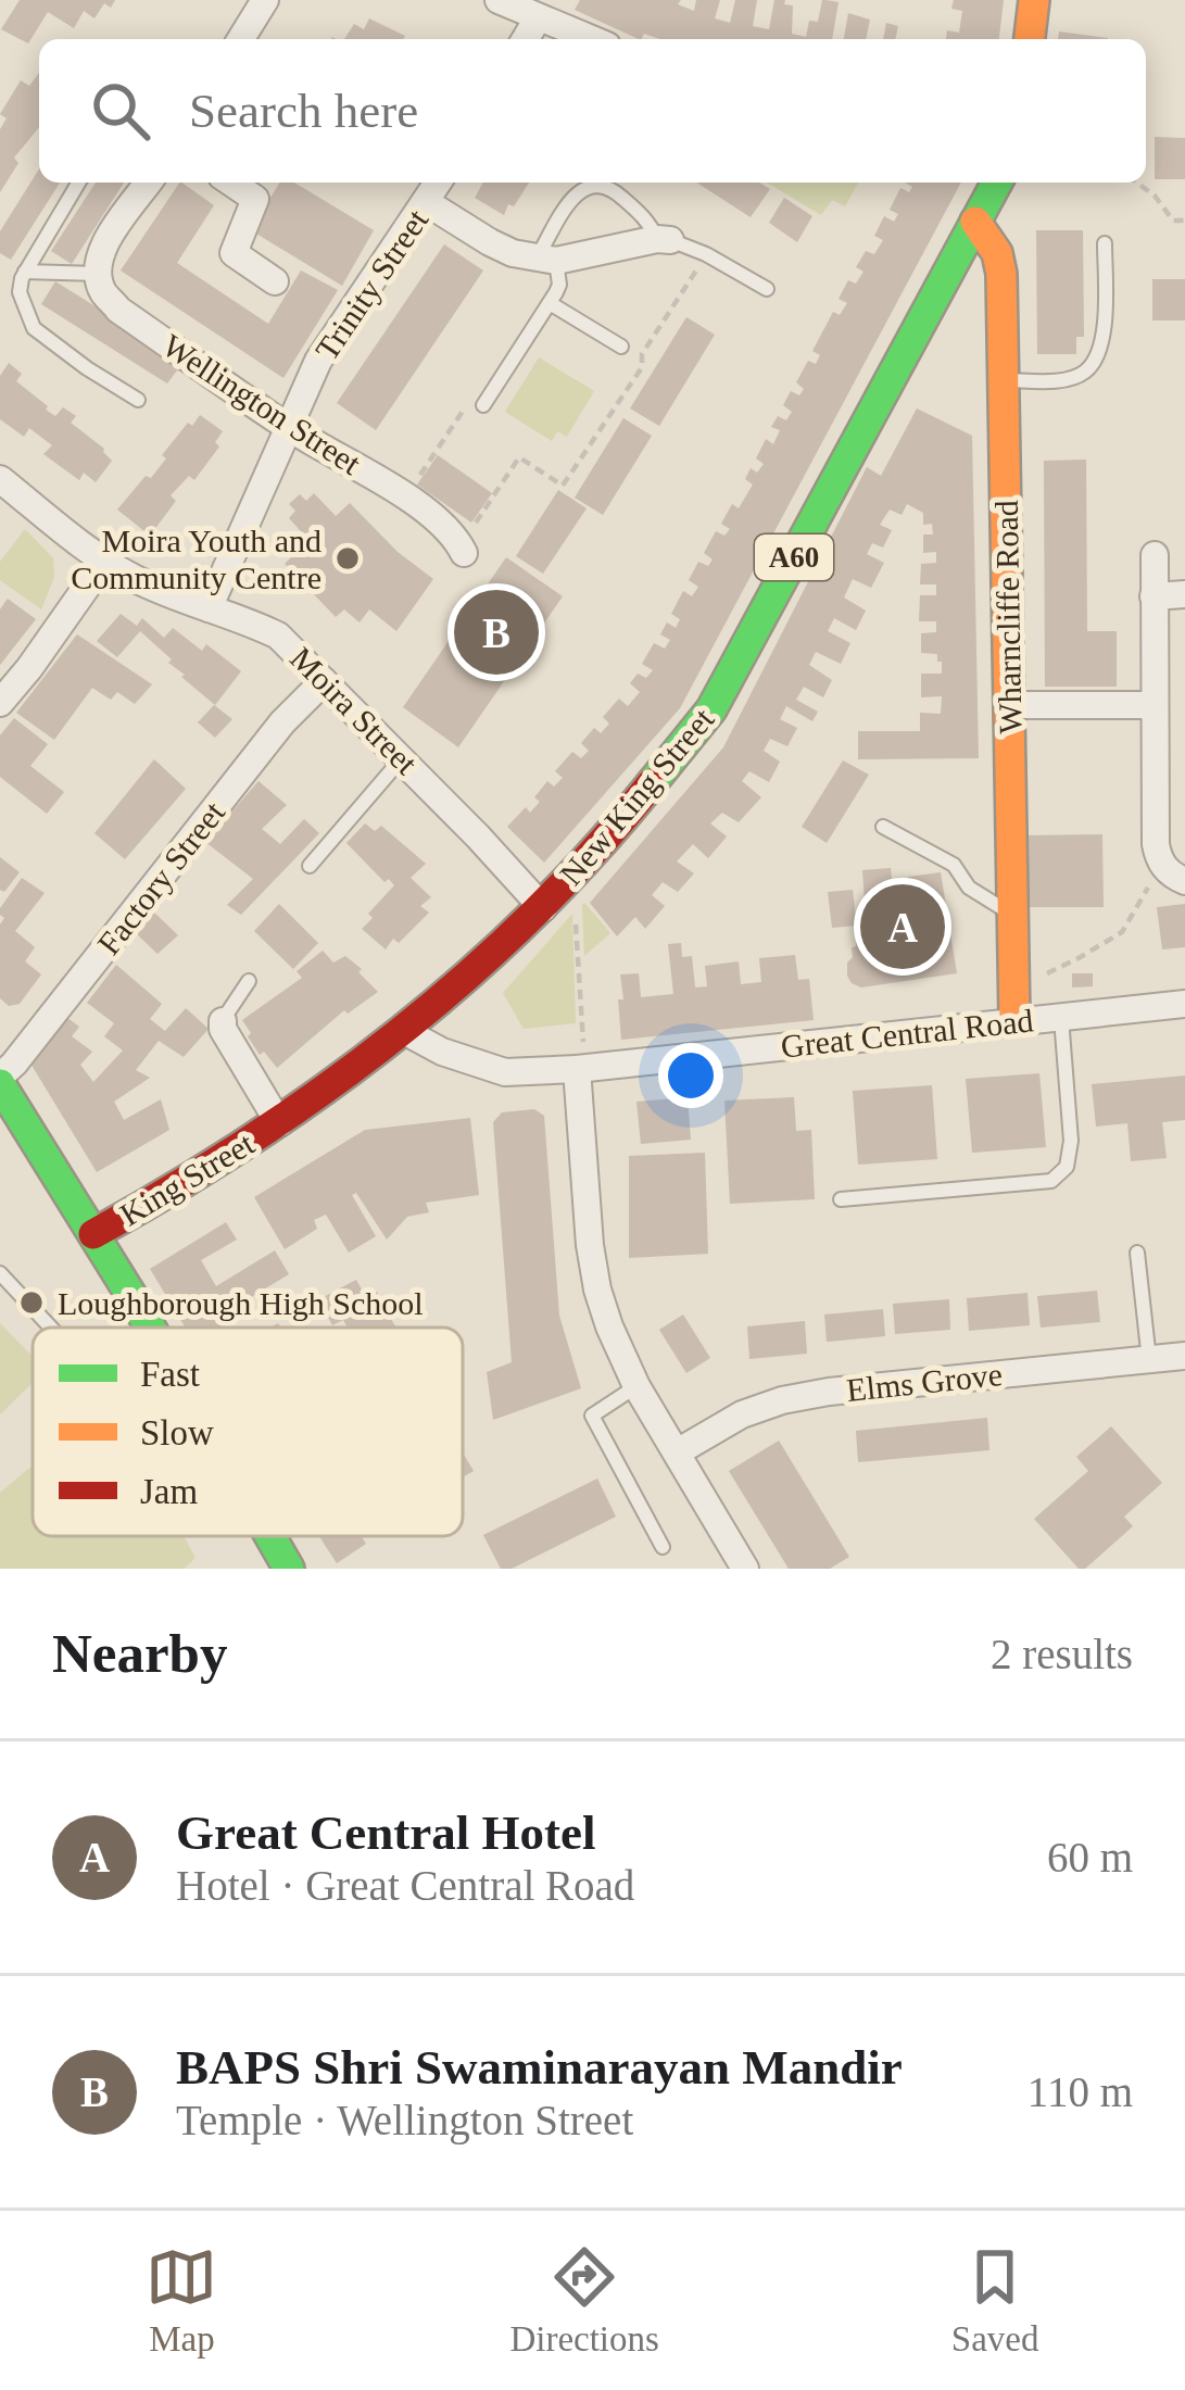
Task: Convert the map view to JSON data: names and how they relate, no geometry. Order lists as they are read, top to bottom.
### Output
{
  "streets": {
    "main road": [
      "A60",
      "Wharncliffe Road",
      "New King Street",
      "King Street"
    ],
    "street": [
      "Trinity Street",
      "Wellington Street",
      "Moira Street",
      "Factory Street",
      "Great Central Road",
      "Elms Grove"
    ]
  },
  "crossings": [
    ["Trinity Street", "Wellington Street"],
    ["Trinity Street", "Moira Street"],
    ["Wharncliffe Road", "New King Street"],
    ["Wharncliffe Road", "Great Central Road"],
    ["Moira Street", "New King Street"],
    ["Moira Street", "Factory Street"],
    ["New King Street", "Great Central Road"],
    ["New King Street", "King Street"]
  ],
  "places": ["Moira Youth and Community Centre", "Loughborough High School"],
  "legend": ["Fast", "Slow", "Jam"],
  "page": {
    "search": "Search here",
    "pins": ["B", "A"],
    "heading": ["Nearby", "2 results"],
    "list": [
      {
        "mark": "A",
        "name": "Great Central Hotel",
        "note": "Hotel · Great Central Road",
        "value": "60 m"
      },
      {
        "mark": "B",
        "name": "BAPS Shri Swaminarayan Mandir",
        "note": "Temple · Wellington Street",
        "value": "110 m"
      }
    ],
    "nav": ["Map", "Directions", "Saved"]
  }
}
